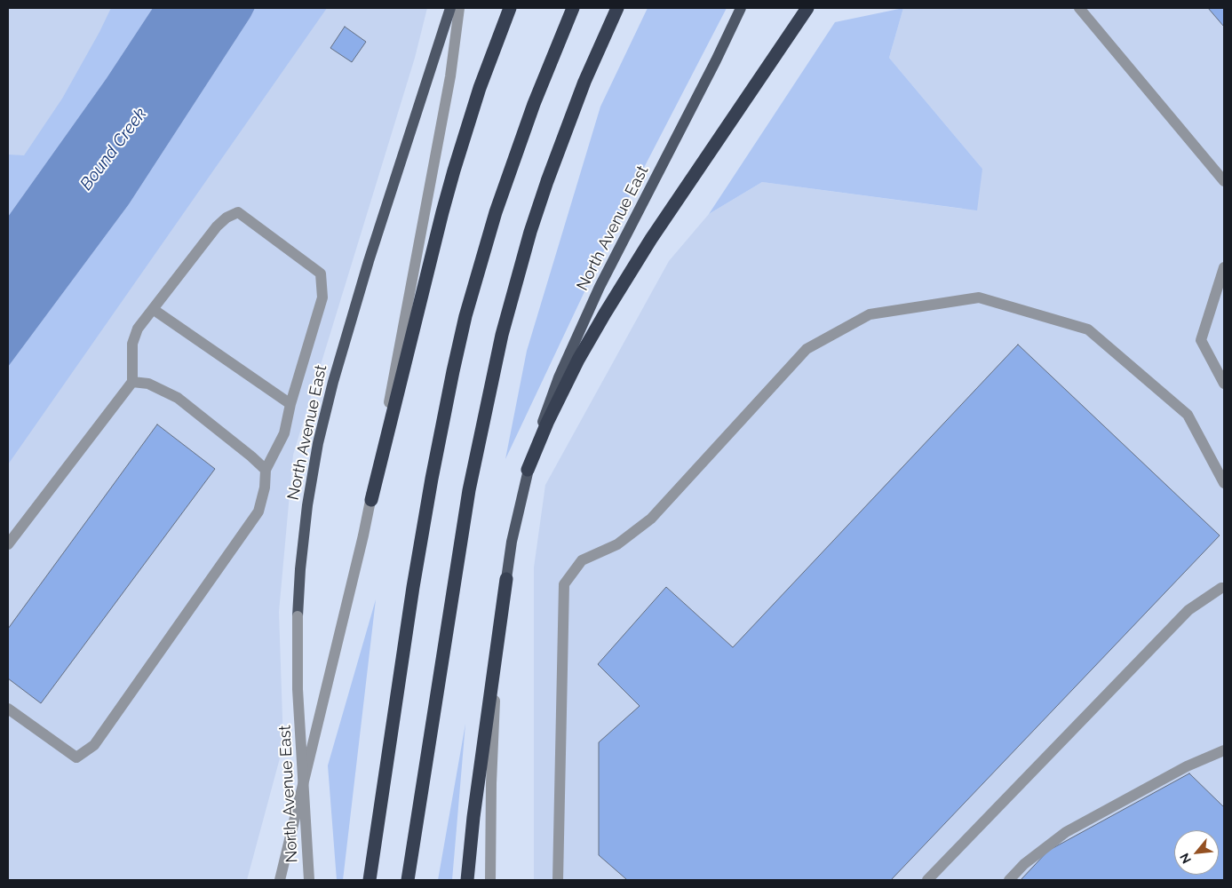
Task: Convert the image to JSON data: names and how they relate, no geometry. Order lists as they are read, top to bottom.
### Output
{
  "streets": {
    "main road": ["North Avenue East"]
  },
  "water": ["Bound Creek"],
  "north": "bottom left"
}
